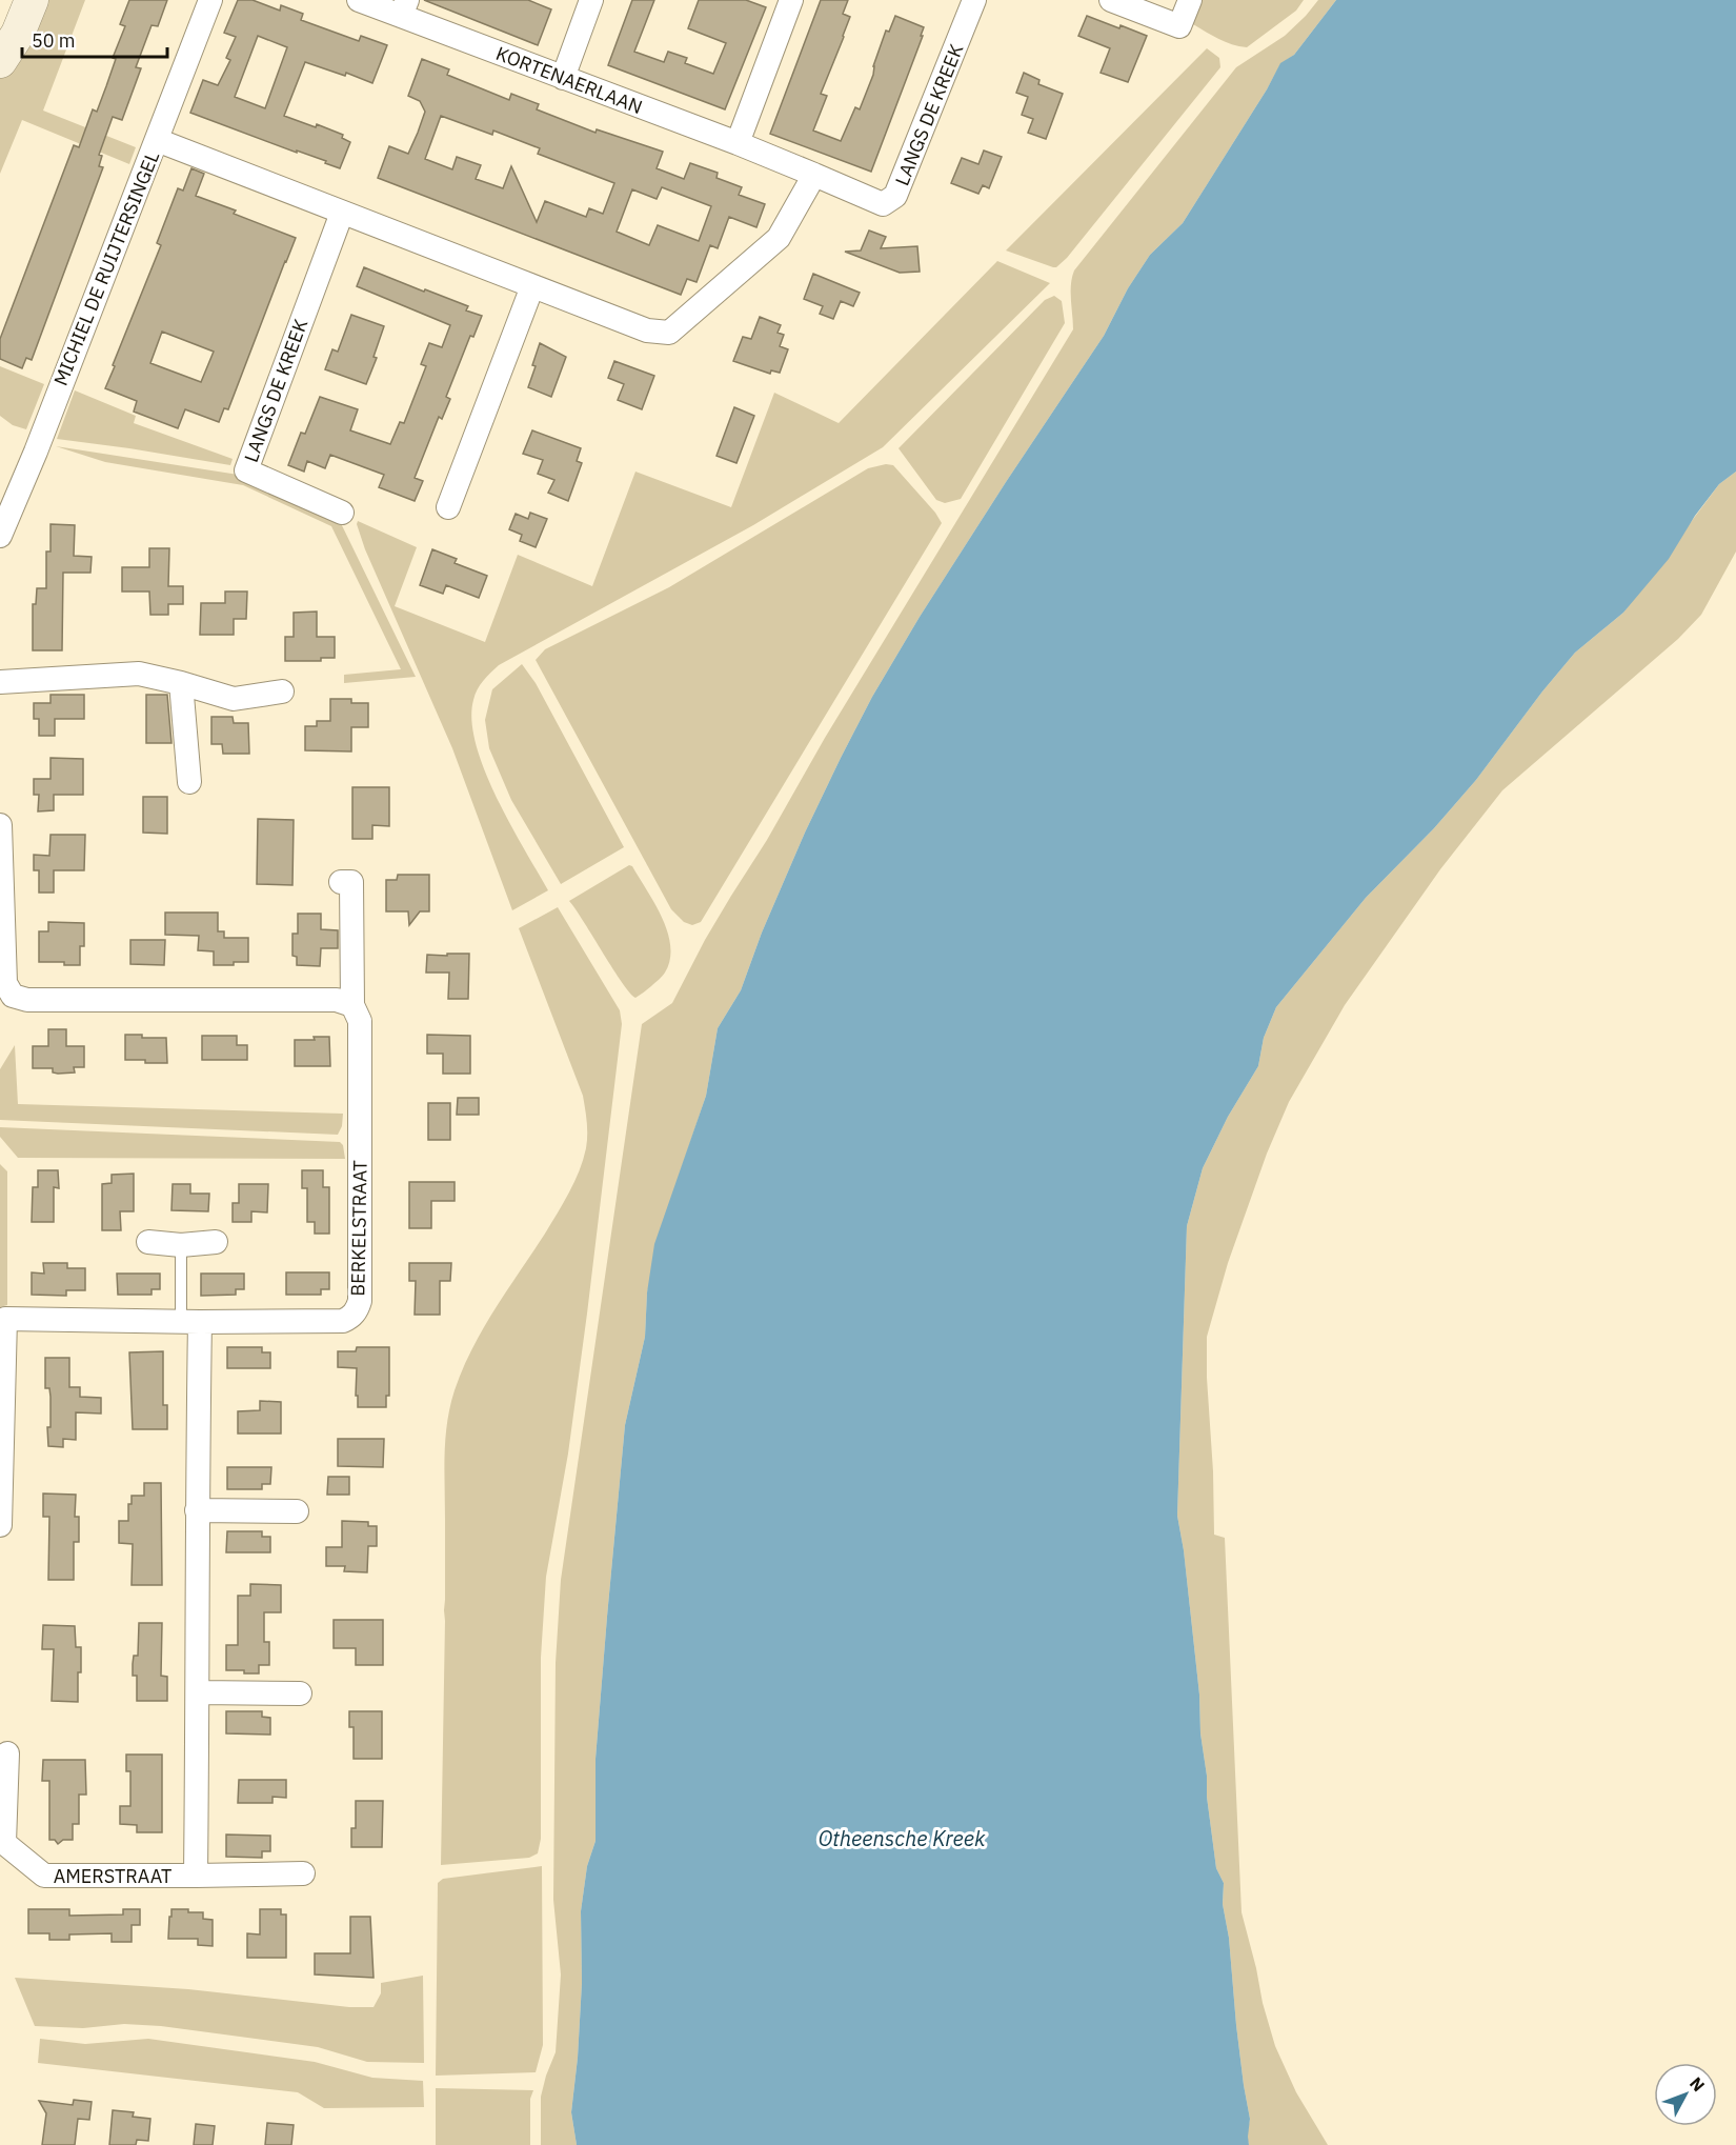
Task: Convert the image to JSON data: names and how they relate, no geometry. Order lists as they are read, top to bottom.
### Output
{
  "streets": {
    "street": [
      "KORTENAERLAAN",
      "LANGS DE KREEK",
      "MICHIEL DE RUIJTERSINGEL",
      "BERKELSTRAAT",
      "AMERSTRAAT"
    ]
  },
  "crossings": [
    ["KORTENAERLAAN", "LANGS DE KREEK"],
    ["BERKELSTRAAT", "AMERSTRAAT"]
  ],
  "water": ["Otheensche Kreek"],
  "scale_bar": "50 m",
  "north": "top right"
}
